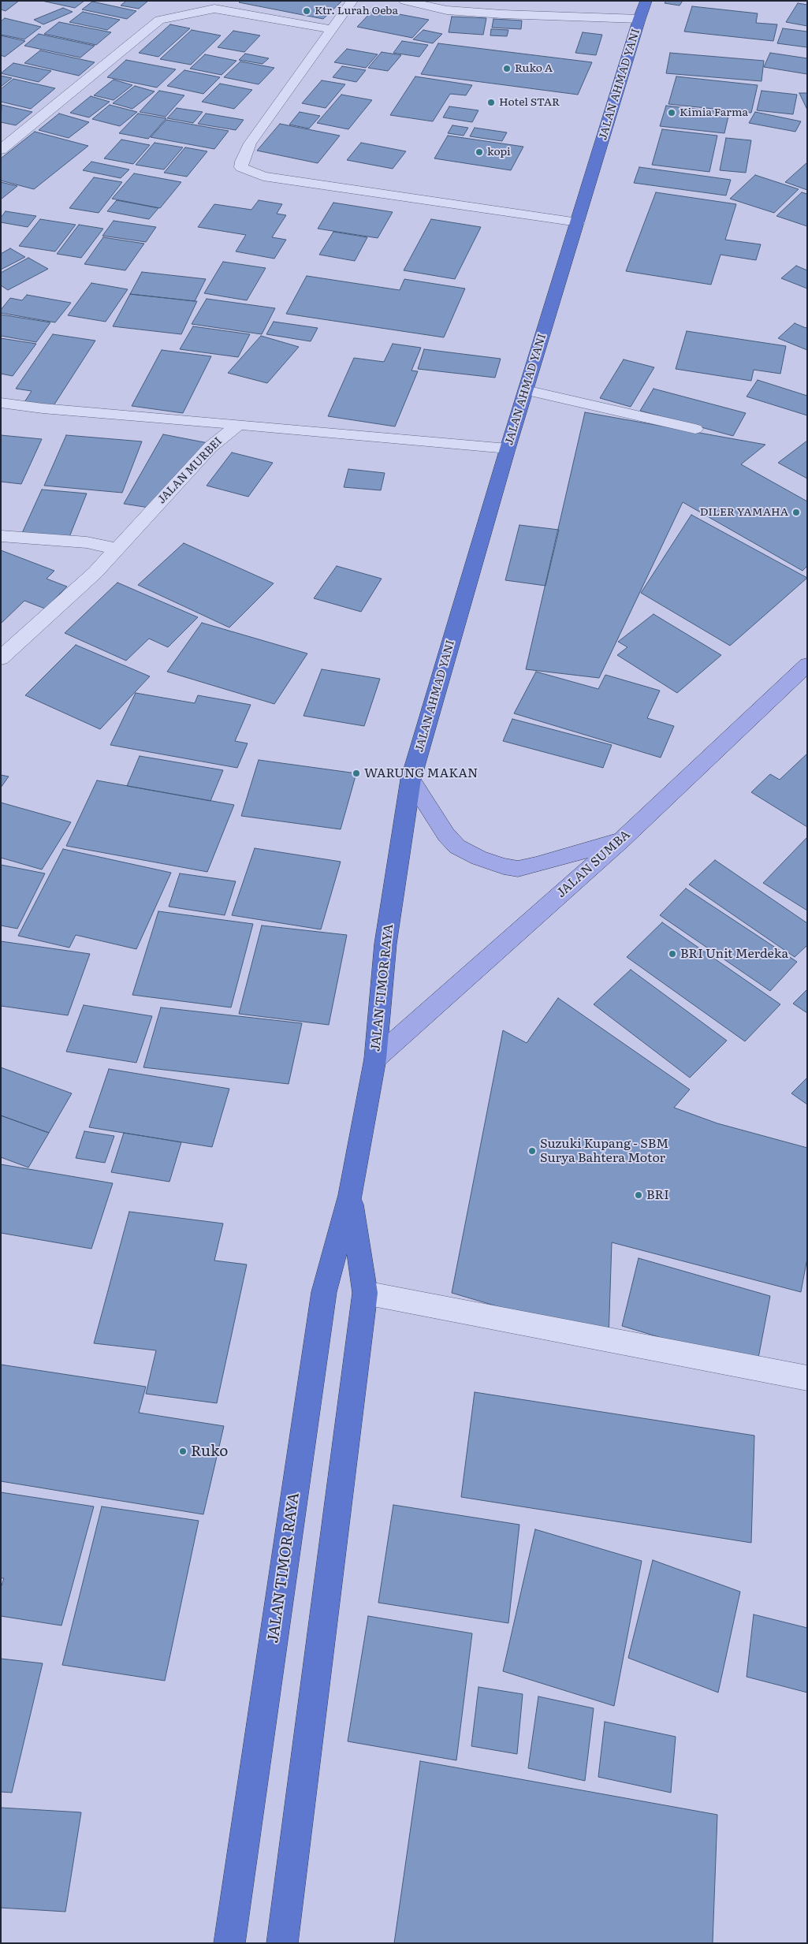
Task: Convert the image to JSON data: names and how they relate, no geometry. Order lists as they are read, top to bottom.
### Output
{
  "streets": {
    "highway": ["JALAN AHMAD YANI", "JALAN TIMOR RAYA"],
    "main road": ["JALAN SUMBA"],
    "street": ["JALAN MURBEI"]
  },
  "crossings": [
    ["JALAN AHMAD YANI", "JALAN TIMOR RAYA"],
    ["JALAN SUMBA", "JALAN TIMOR RAYA"]
  ],
  "places": [
    "Ktr. Lurah Oeba",
    "Ruko A",
    "Hotel STAR",
    "Kimia Farma",
    "kopi",
    "DILER YAMAHA",
    "WARUNG MAKAN",
    "BRI Unit Merdeka",
    "Suzuki Kupang - SBM Surya Bahtera Motor",
    "BRI",
    "Ruko"
  ]
}
